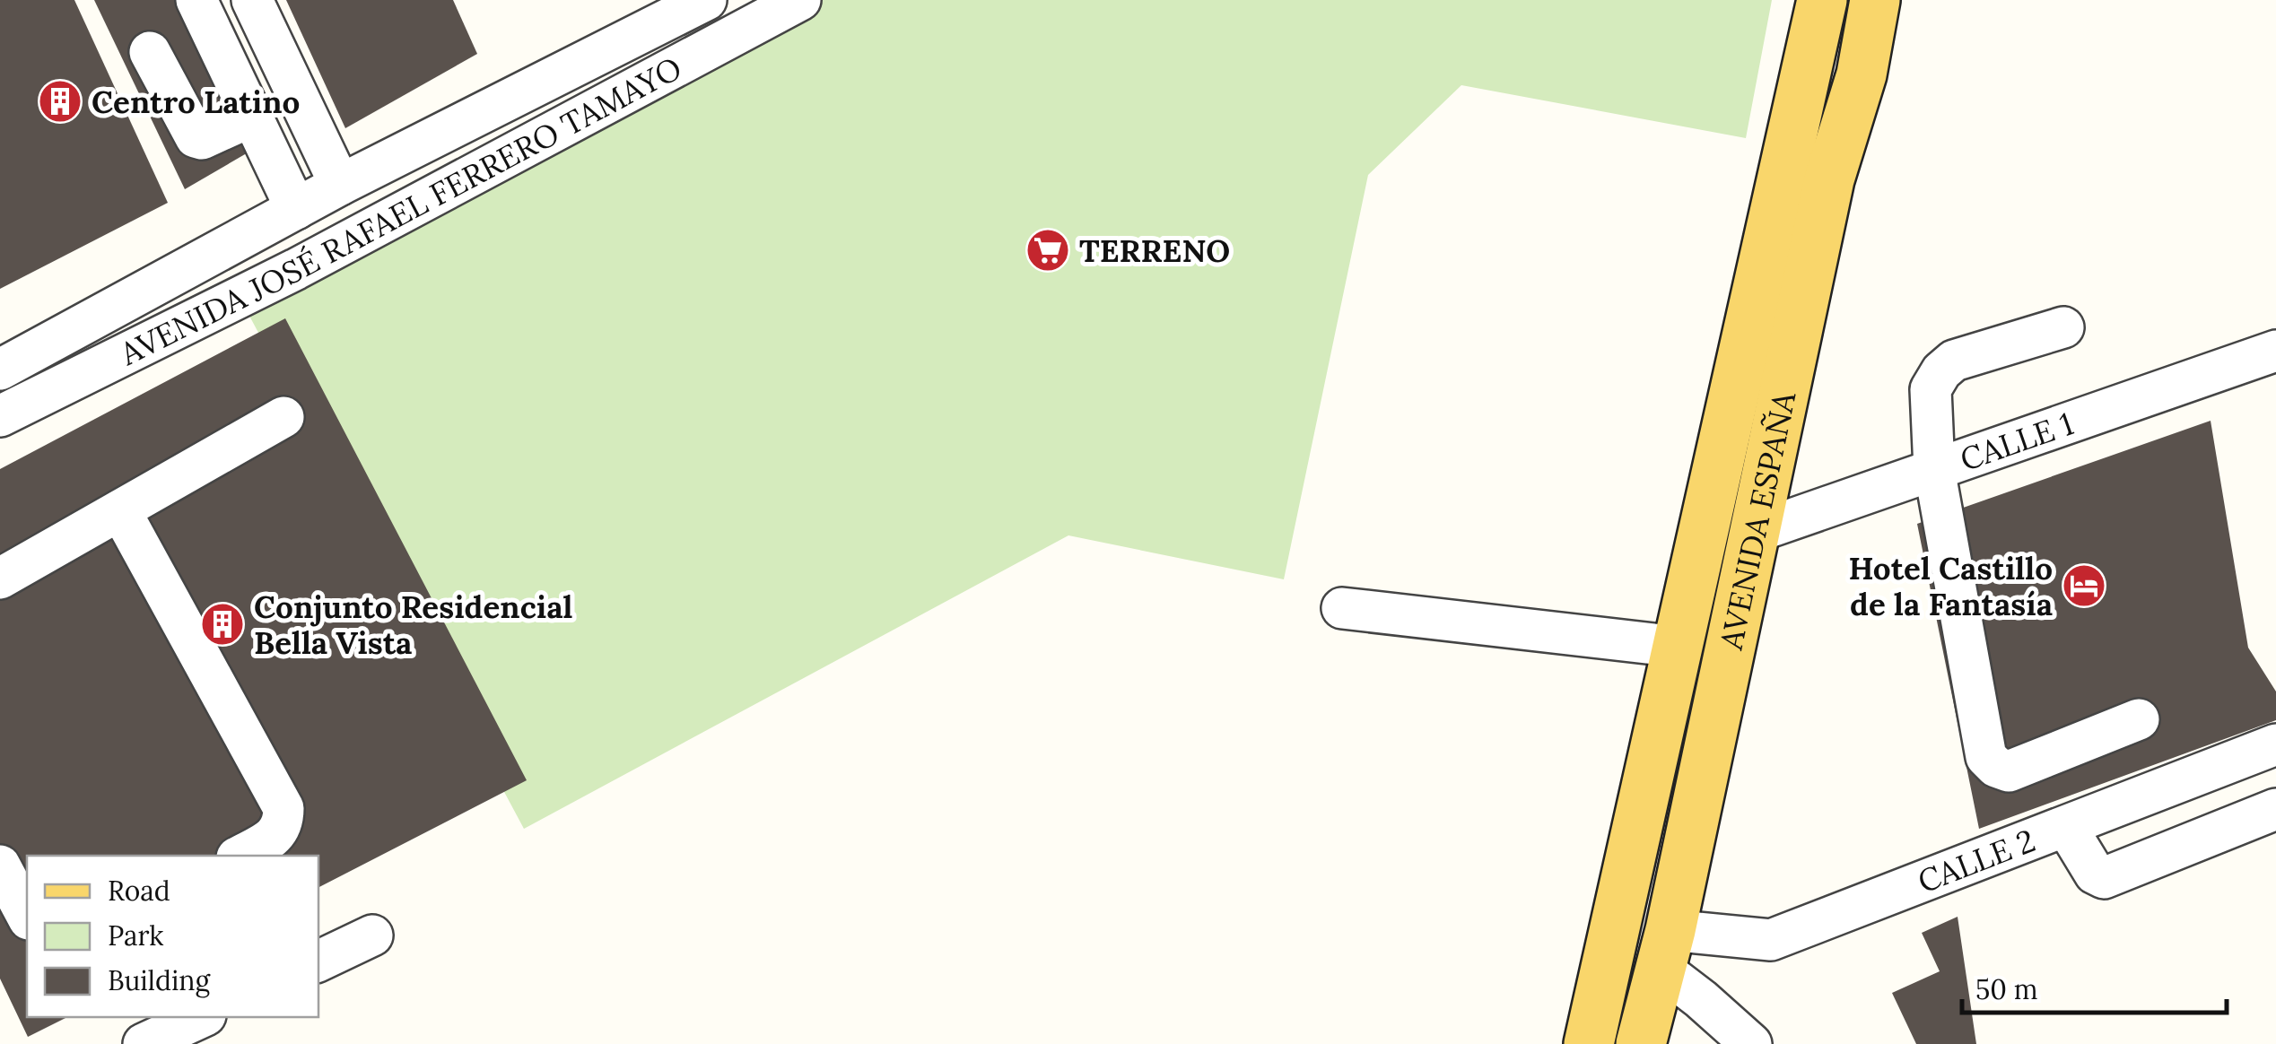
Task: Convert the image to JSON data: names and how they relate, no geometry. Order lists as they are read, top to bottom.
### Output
{
  "streets": {
    "main road": ["AVENIDA ESPAÑA"],
    "street": ["AVENIDA JOSÉ RAFAEL FERRERO TAMAYO", "CALLE 1", "CALLE 2"]
  },
  "crossings": [
    ["CALLE 1", "AVENIDA ESPAÑA"],
    ["AVENIDA ESPAÑA", "CALLE 2"]
  ],
  "places": {
    "building": ["Centro Latino", "Conjunto Residencial Bella Vista"],
    "supermarket": ["TERRENO"],
    "hotel": ["Hotel Castillo de la Fantasía"]
  },
  "legend": ["Road", "Park", "Building"],
  "scale_bar": "50 m"
}
